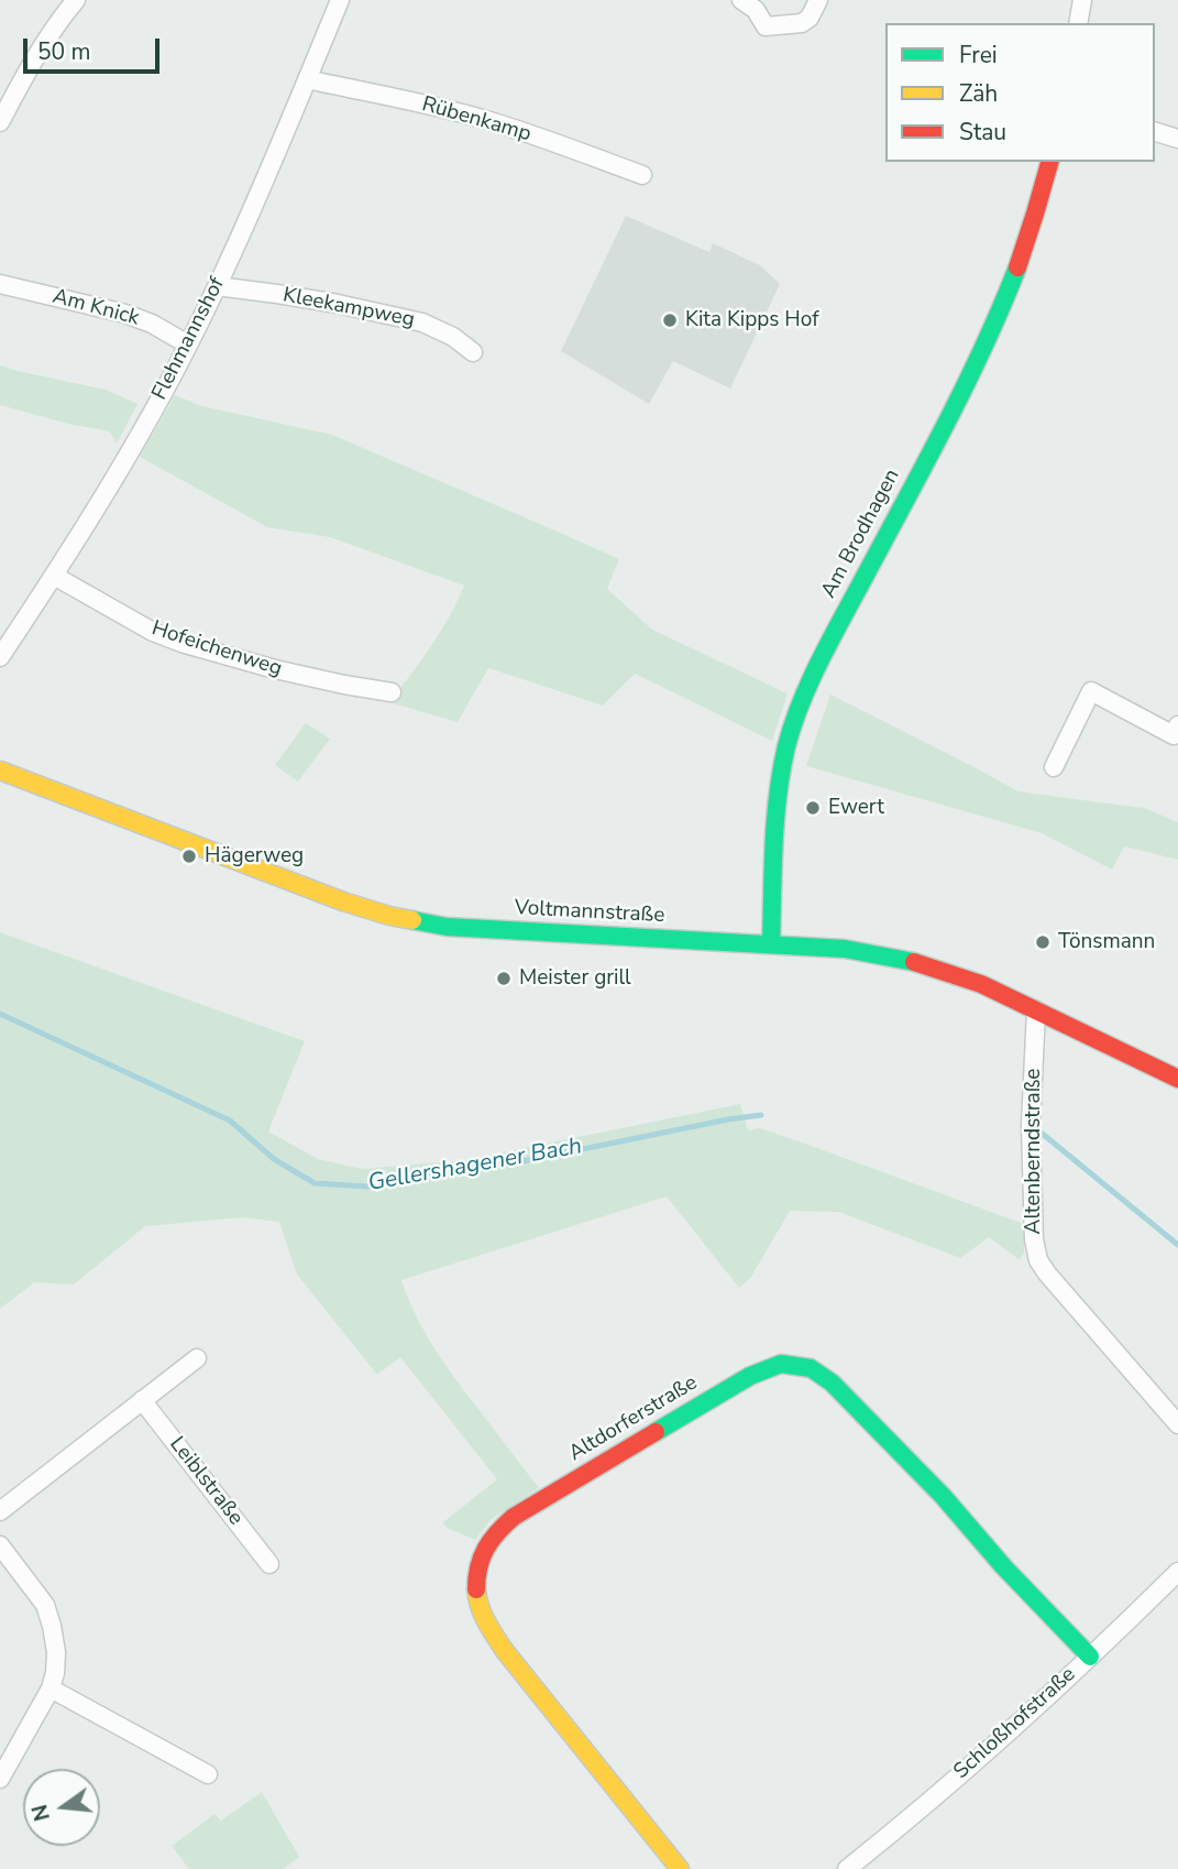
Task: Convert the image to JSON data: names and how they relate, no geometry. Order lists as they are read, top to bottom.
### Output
{
  "streets": {
    "street": [
      "Rübenkamp",
      "Am Knick",
      "Kleekampweg",
      "Flehmannshof",
      "Am Brodhagen",
      "Hofeichenweg",
      "Voltmannstraße",
      "Altenberndstraße",
      "Altdorferstraße",
      "Leiblstraße",
      "Schloßhofstraße"
    ]
  },
  "crossings": [
    ["Rübenkamp", "Flehmannshof"],
    ["Am Knick", "Flehmannshof"],
    ["Kleekampweg", "Flehmannshof"],
    ["Flehmannshof", "Hofeichenweg"],
    ["Am Brodhagen", "Voltmannstraße"],
    ["Voltmannstraße", "Altenberndstraße"],
    ["Altdorferstraße", "Schloßhofstraße"]
  ],
  "water": ["Gellershagener Bach"],
  "places": [
    "Kita Kipps Hof",
    "Ewert",
    "Hägerweg",
    "Tönsmann",
    "Meister grill"
  ],
  "legend": ["Frei", "Zäh", "Stau"],
  "scale_bar": "50 m",
  "north": "left"
}
